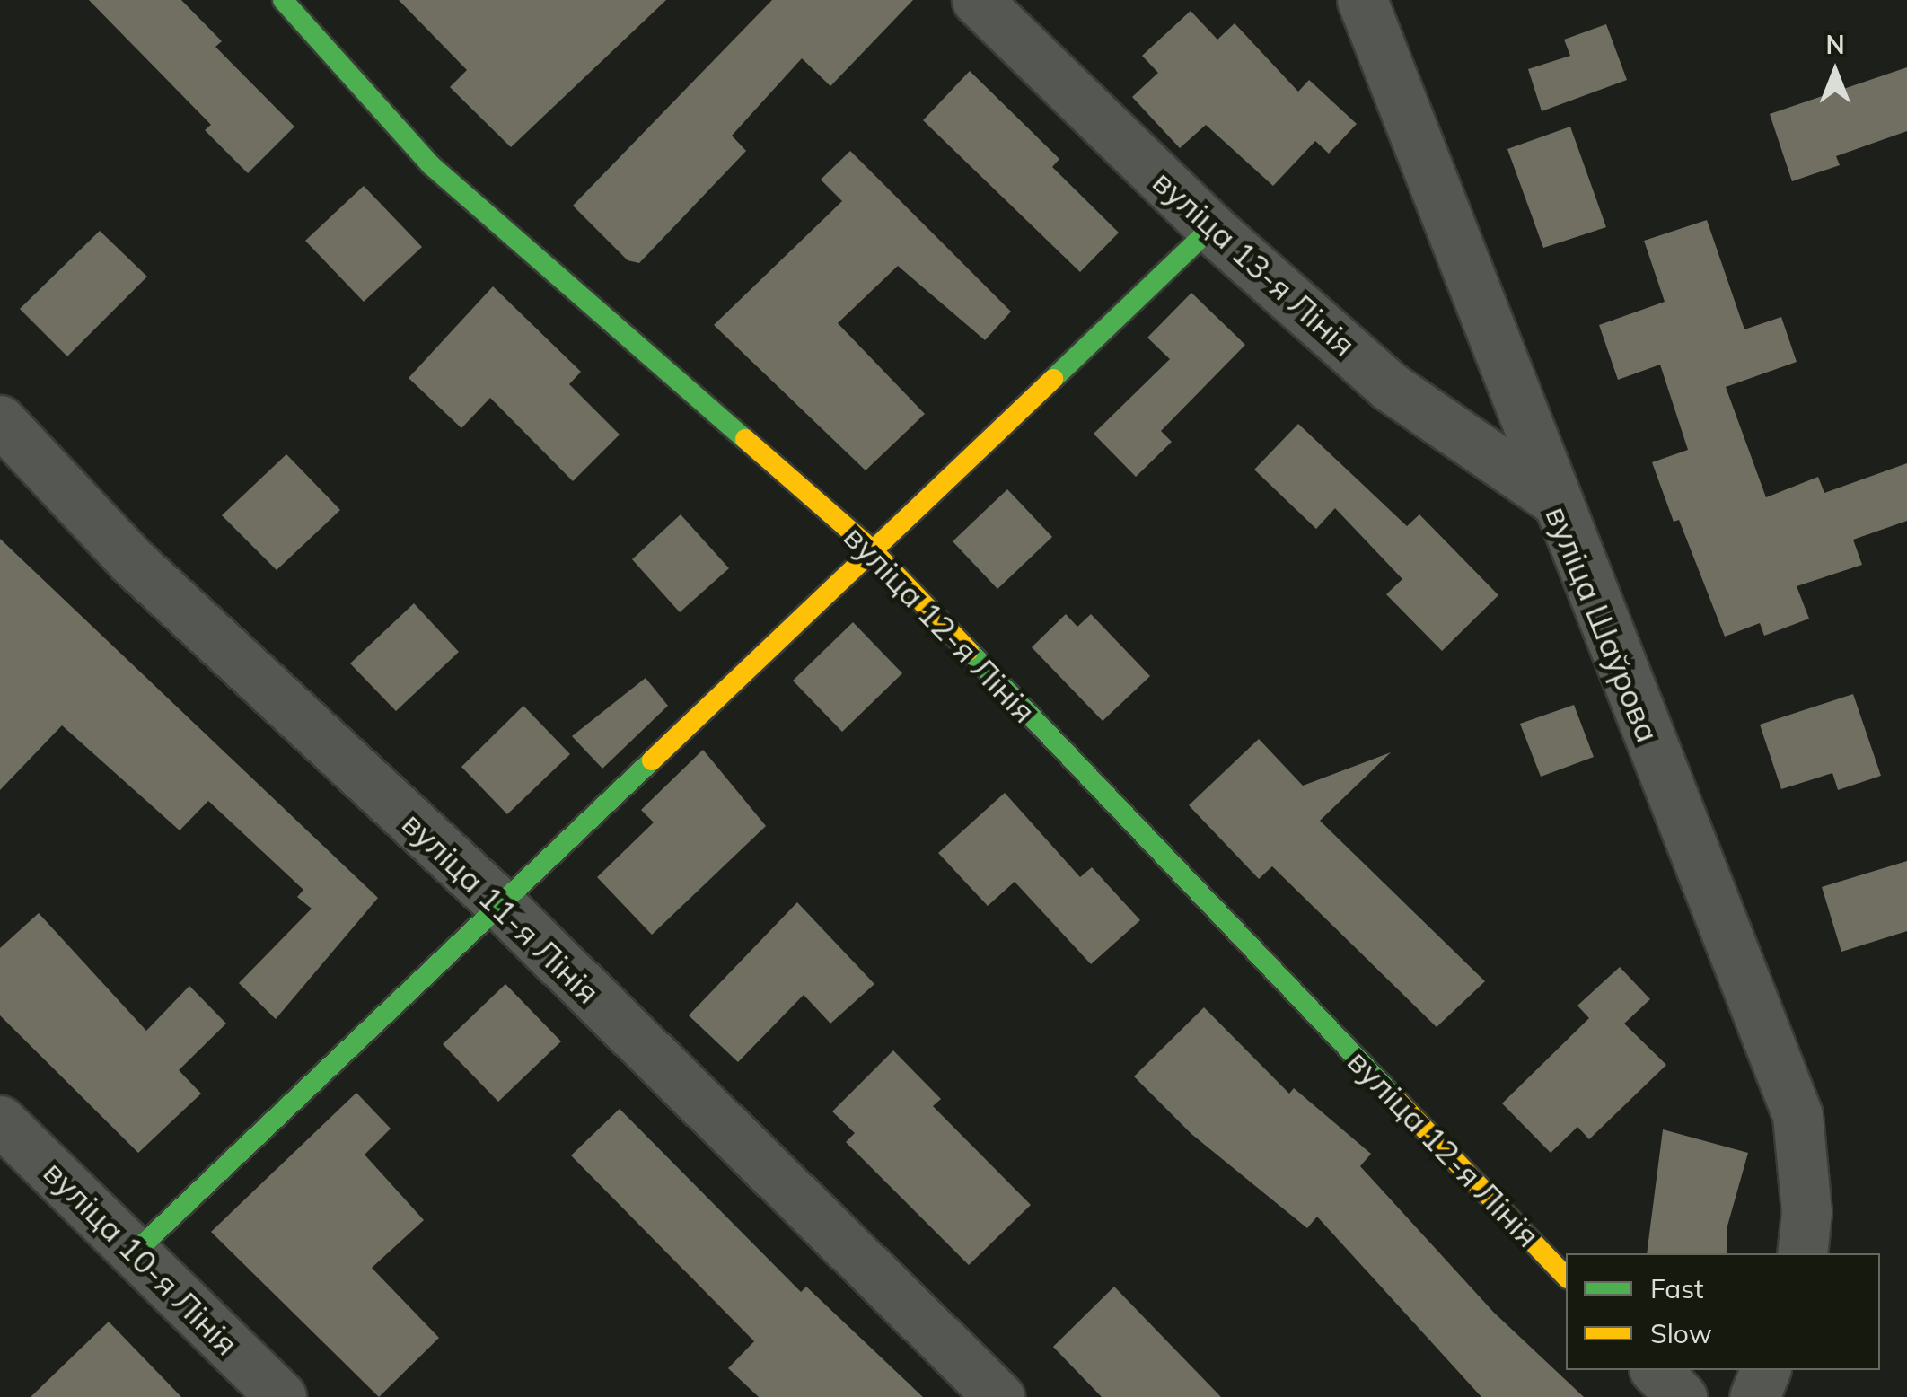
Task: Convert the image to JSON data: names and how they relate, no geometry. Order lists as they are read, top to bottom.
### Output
{
  "streets": {
    "street": [
      "вуліца 13-я Лінія",
      "вуліца 12-я Лінія",
      "вуліца Шаўрова",
      "вуліца 11-я Лінія",
      "вуліца 10-я Лінія"
    ]
  },
  "crossings": [
    ["вуліца 13-я Лінія", "вуліца Шаўрова"]
  ],
  "legend": ["Fast", "Slow"],
  "north": "top"
}
